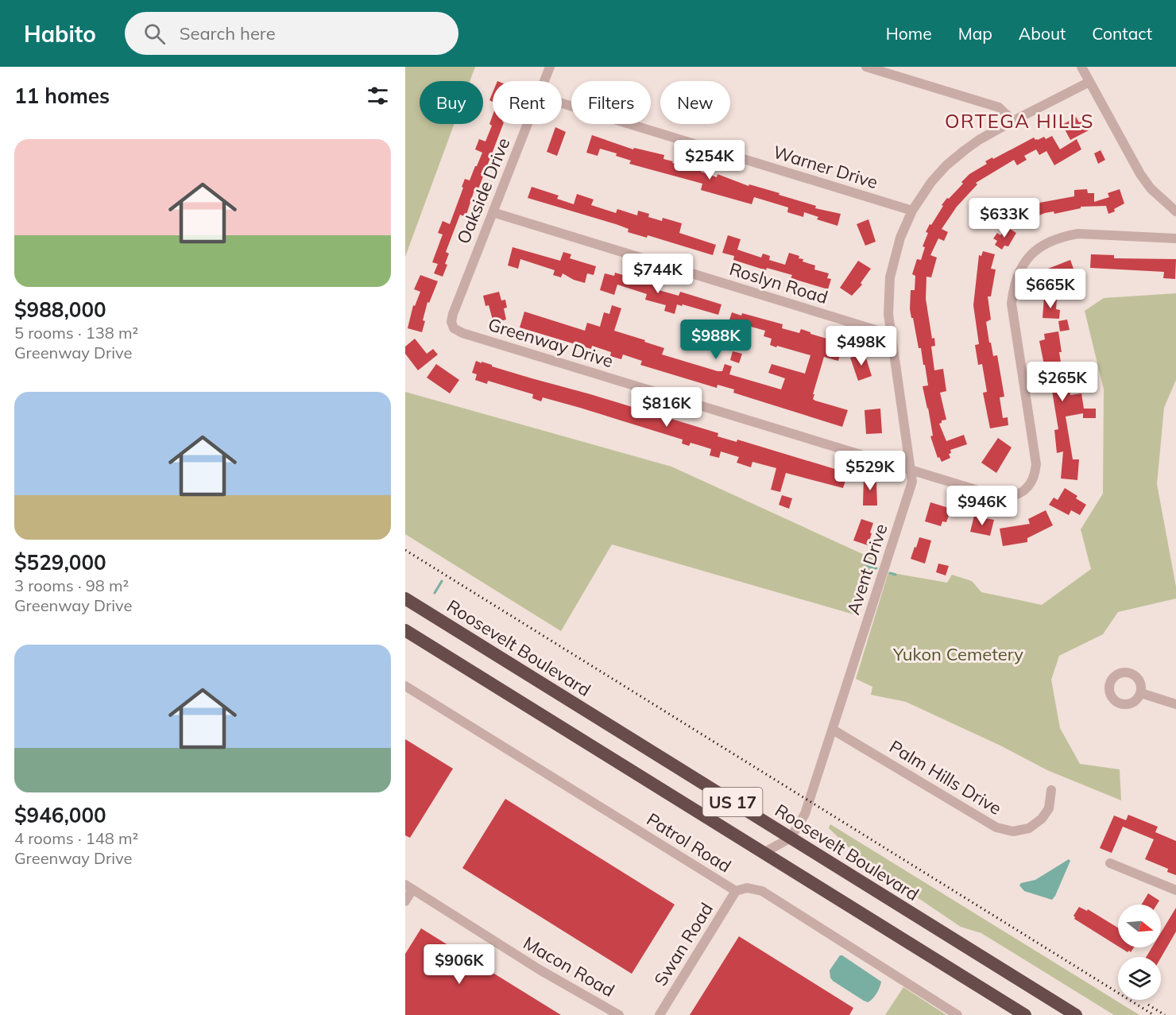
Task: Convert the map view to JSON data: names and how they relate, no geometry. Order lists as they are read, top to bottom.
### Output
{
  "streets": {
    "highway": ["Roosevelt Boulevard", "US 17"],
    "street": [
      "Warner Drive",
      "Oakside Drive",
      "Roslyn Road",
      "Greenway Drive",
      "Avent Drive",
      "Palm Hills Drive",
      "Patrol Road",
      "Swan Road",
      "Macon Road"
    ]
  },
  "crossings": [
    ["Warner Drive", "Avent Drive"],
    ["Oakside Drive", "Roslyn Road"],
    ["Oakside Drive", "Greenway Drive"],
    ["Roslyn Road", "Avent Drive"],
    ["Greenway Drive", "Avent Drive"],
    ["Avent Drive", "Roosevelt Boulevard"],
    ["Avent Drive", "Palm Hills Drive"],
    ["Avent Drive", "US 17"],
    ["Patrol Road", "Swan Road"]
  ],
  "districts": ["ORTEGA HILLS"],
  "parks": ["Yukon Cemetery"],
  "north": "right",
  "page": {
    "header": "Habito",
    "search": "Search here",
    "nav": [
      "Home",
      "Map",
      "About",
      "Contact"
    ],
    "heading": "11 homes",
    "chip": [
      "Buy",
      "Rent",
      "Filters",
      "New"
    ],
    "list": [
      {
        "name": "$988,000",
        "note": "5 rooms · 138 m² · Greenway Drive"
      },
      {
        "name": "$529,000",
        "note": "3 rooms · 98 m² · Greenway Drive"
      },
      {
        "name": "$946,000",
        "note": "4 rooms · 148 m² · Greenway Drive"
      }
    ],
    "price": [
      "$254K",
      "$633K",
      "$744K",
      "$665K",
      "$988K",
      "$498K",
      "$265K",
      "$816K",
      "$529K",
      "$946K",
      "$906K"
    ]
  }
}
